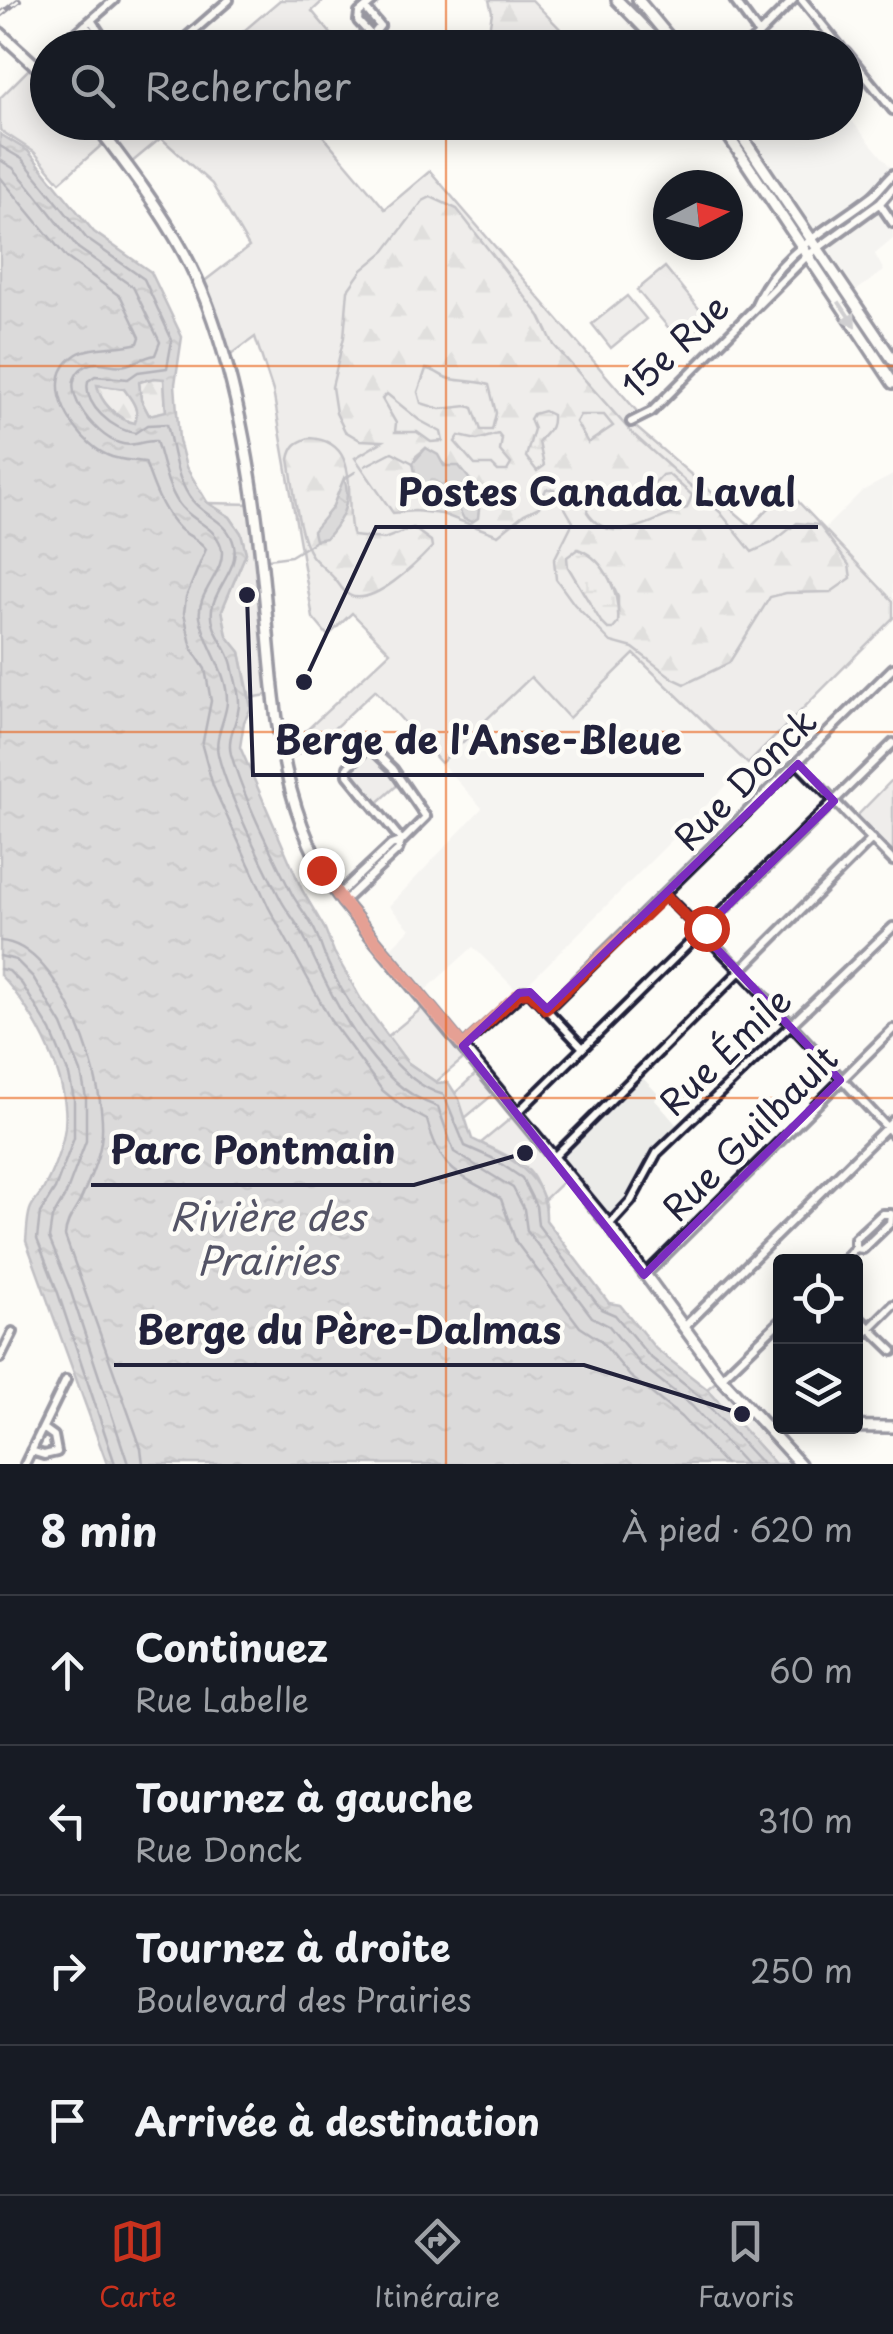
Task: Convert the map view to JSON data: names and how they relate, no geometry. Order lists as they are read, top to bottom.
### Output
{
  "streets": {
    "street": [
      "15e Rue",
      "Rue Donck",
      "Rue Émile",
      "Rue Guilbault"
    ]
  },
  "water": ["Rivière des Prairies"],
  "places": [
    "Berge de l'Anse-Bleue",
    "Postes Canada Laval",
    "Parc Pontmain",
    "Berge du Père-Dalmas"
  ],
  "north": "right",
  "page": {
    "search": "Rechercher",
    "heading": ["8 min", "À pied · 620 m"],
    "list": [
      ["Continuez", "Rue Labelle", "60 m"],
      ["Tournez à gauche", "Rue Donck", "310 m"],
      ["Tournez à droite", "Boulevard des Prairies", "250 m"],
      "Arrivée à destination"
    ],
    "nav": ["Carte", "Itinéraire", "Favoris"]
  }
}
